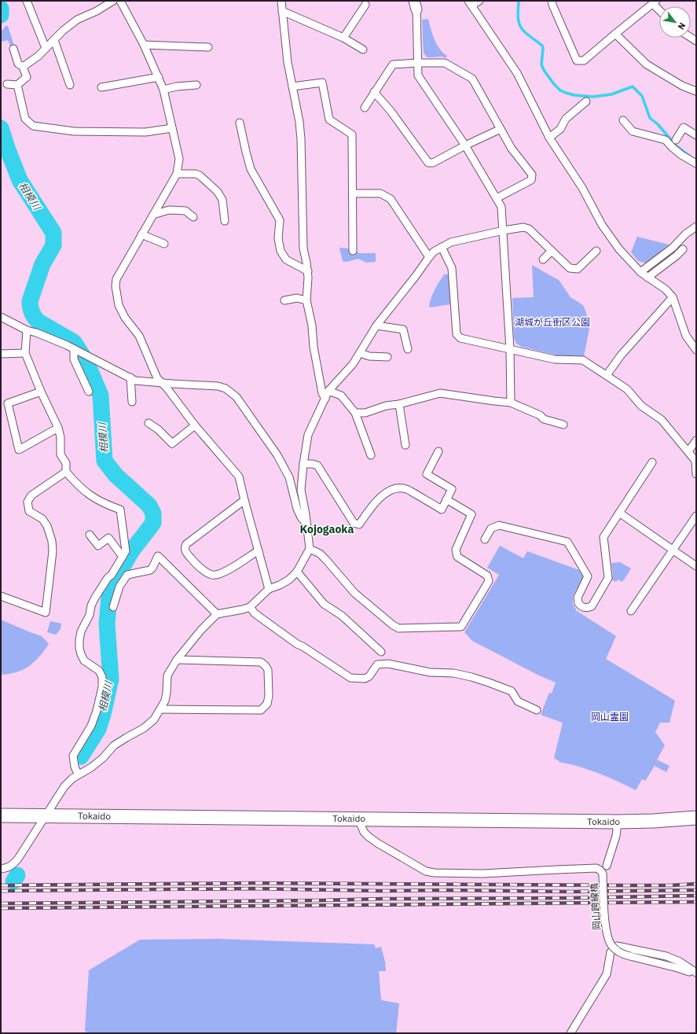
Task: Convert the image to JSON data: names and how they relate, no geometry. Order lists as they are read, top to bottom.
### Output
{
  "streets": {
    "highway": ["Tokaido"],
    "street": ["岡山跨線橋"]
  },
  "crossings": [
    ["Tokaido", "岡山跨線橋"]
  ],
  "districts": ["Kojogaoka"],
  "water": ["相模川"],
  "parks": ["湖城が丘街区公園", "岡山霊園"],
  "north": "bottom right"
}
